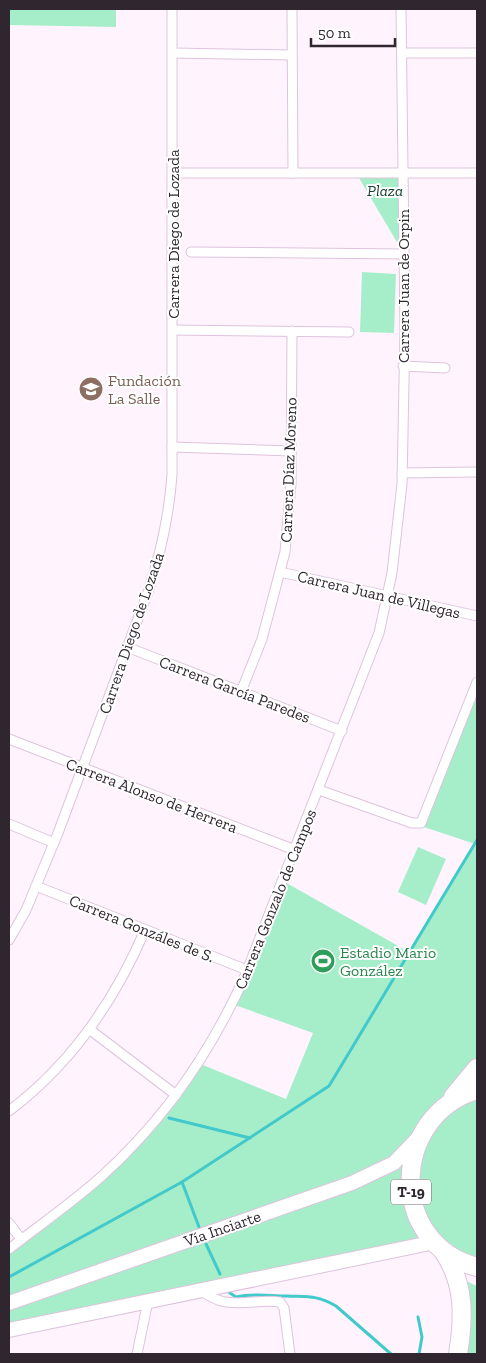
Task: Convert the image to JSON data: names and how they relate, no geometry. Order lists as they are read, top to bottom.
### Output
{
  "streets": {
    "highway": ["T-19"],
    "street": [
      "Carrera Diego de Lozada",
      "Carrera Juan de Orpin",
      "Carrera Díaz Moreno",
      "Carrera Juan de Villegas",
      "Carrera García Paredes",
      "Carrera Alonso de Herrera",
      "Carrera Gonzalo de Campos",
      "Carrera Gonzáles de S.",
      "Vía Inciarte"
    ]
  },
  "crossings": [
    ["Carrera Diego de Lozada", "Carrera García Paredes"],
    ["Carrera Diego de Lozada", "Carrera Alonso de Herrera"],
    ["Carrera Diego de Lozada", "Carrera Gonzáles de S."],
    ["Carrera Juan de Orpin", "Carrera Gonzalo de Campos"],
    ["Carrera Díaz Moreno", "Carrera Juan de Villegas"],
    ["Carrera Díaz Moreno", "Carrera García Paredes"],
    ["Carrera Juan de Villegas", "Carrera Gonzalo de Campos"],
    ["Carrera García Paredes", "Carrera Gonzalo de Campos"],
    ["Carrera Alonso de Herrera", "Carrera Gonzalo de Campos"],
    ["Carrera Gonzalo de Campos", "Carrera Gonzáles de S."],
    ["T-19", "Vía Inciarte"]
  ],
  "parks": ["Plaza"],
  "places": {
    "school or university": ["Fundación La Salle"],
    "sports": ["Estadio Mario González"]
  },
  "scale_bar": "50 m"
}
